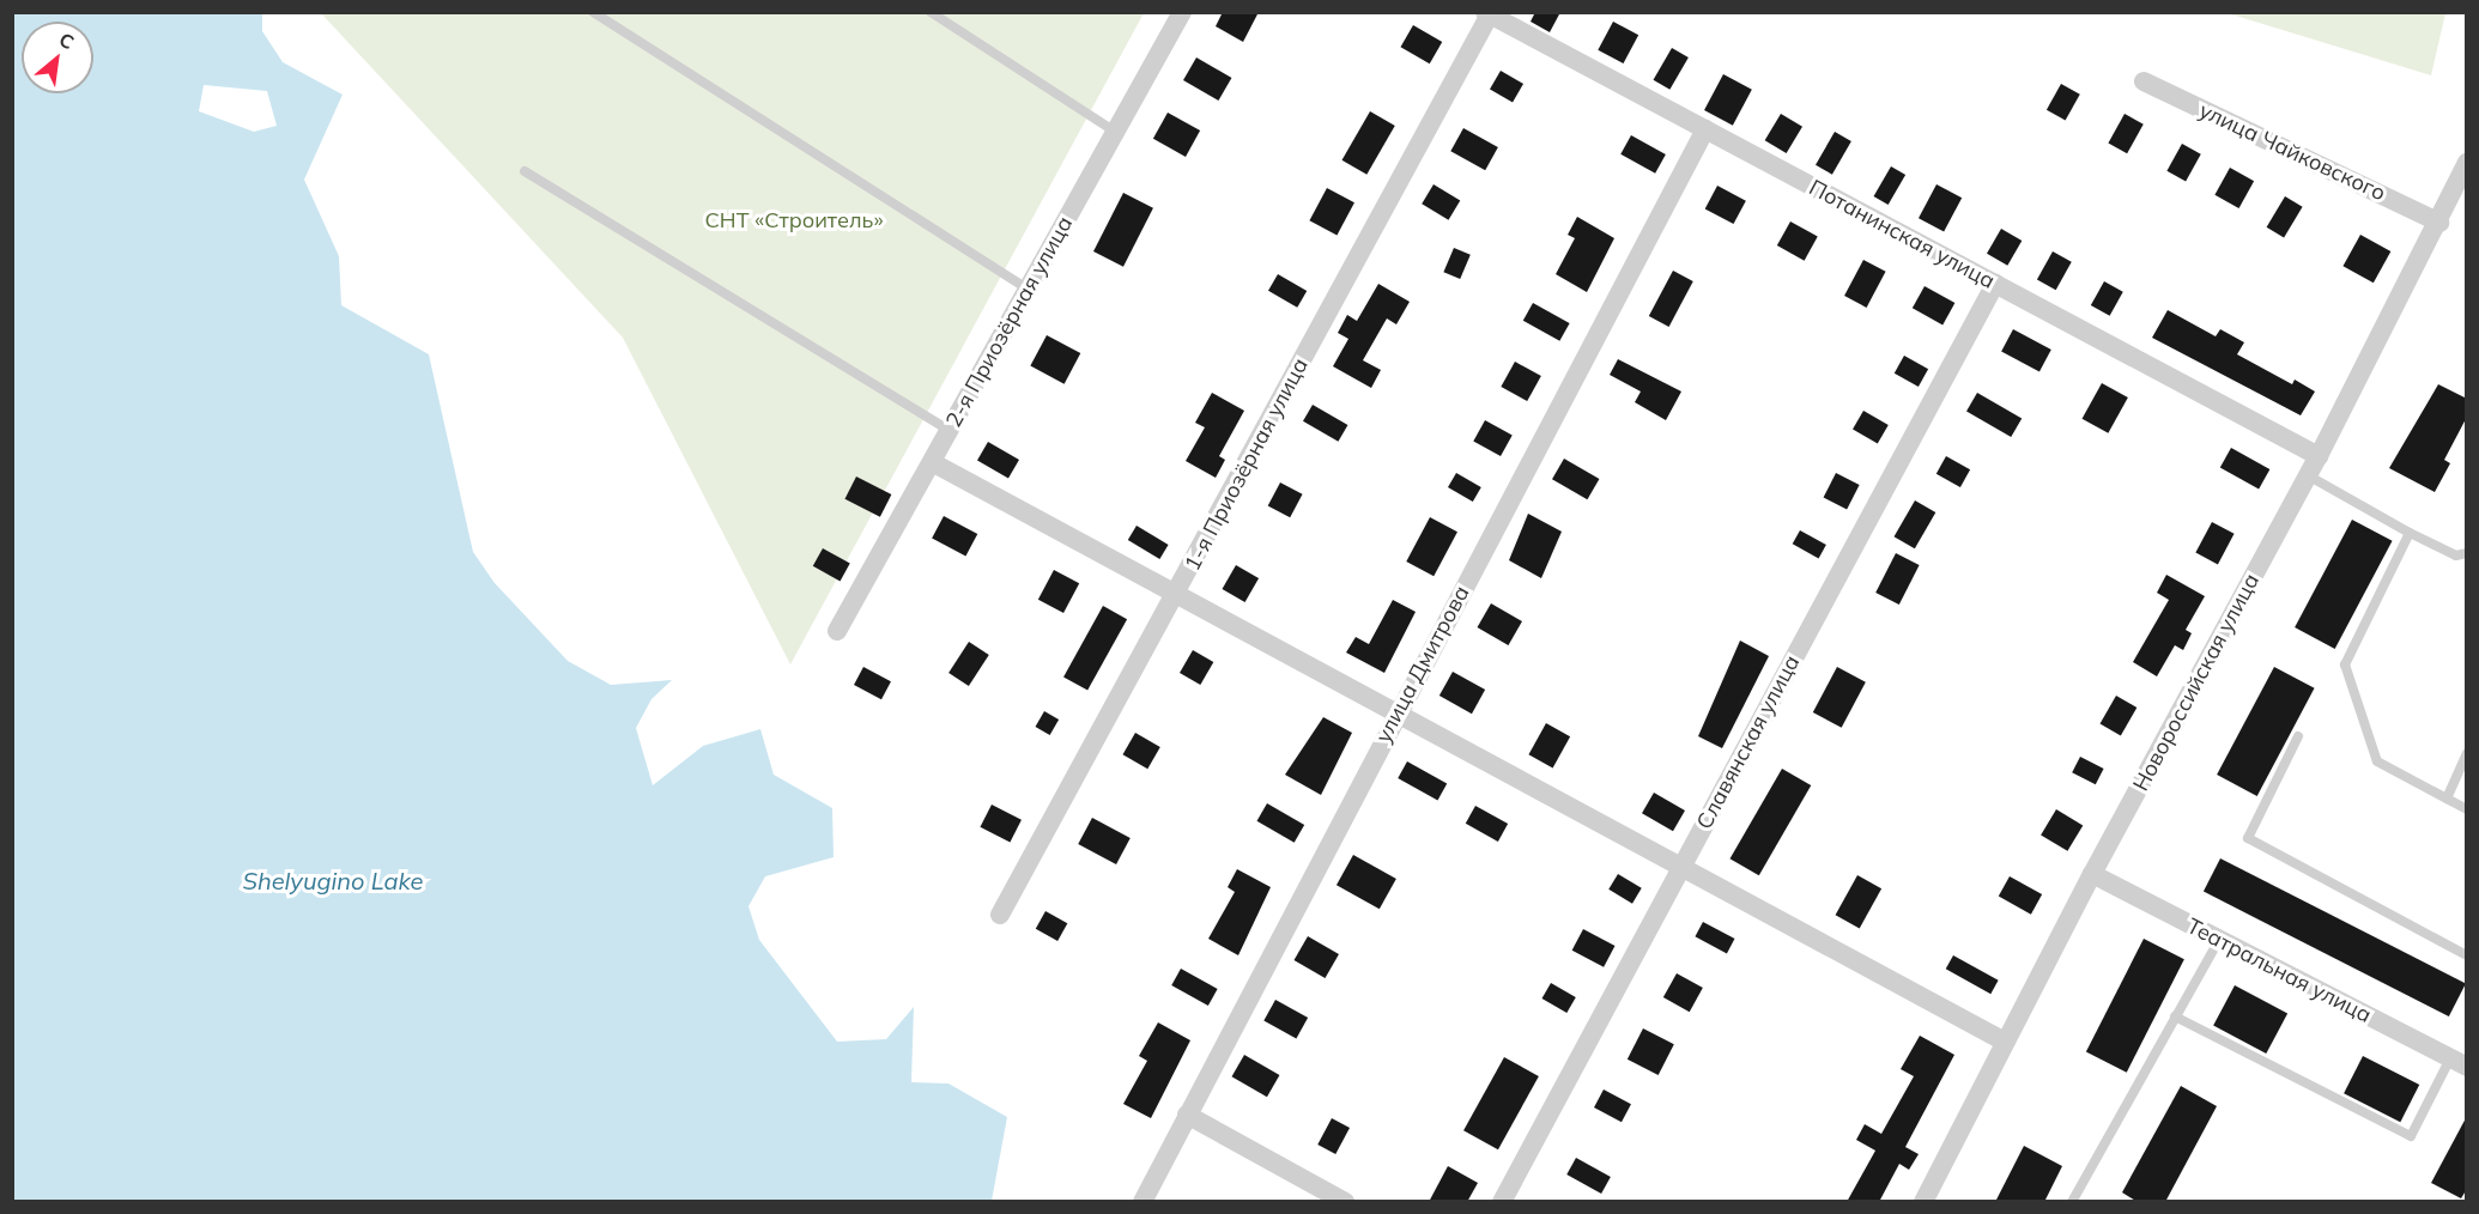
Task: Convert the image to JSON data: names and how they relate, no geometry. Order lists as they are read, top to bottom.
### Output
{
  "streets": {
    "street": [
      "улица Чайковского",
      "Потанинская улица",
      "2-я Приозёрная улица",
      "1-я Приозёрная улица",
      "улица Дмитрова",
      "Новороссийская улица",
      "Славянская улица",
      "Театральная улица"
    ]
  },
  "crossings": [
    ["улица Чайковского", "Новороссийская улица"],
    ["Потанинская улица", "1-я Приозёрная улица"],
    ["Потанинская улица", "улица Дмитрова"],
    ["Потанинская улица", "Новороссийская улица"],
    ["Потанинская улица", "Славянская улица"],
    ["Новороссийская улица", "Театральная улица"]
  ],
  "water": ["Shelyugino Lake"],
  "parks": ["СНТ «Строитель»"],
  "north": "top right"
}
